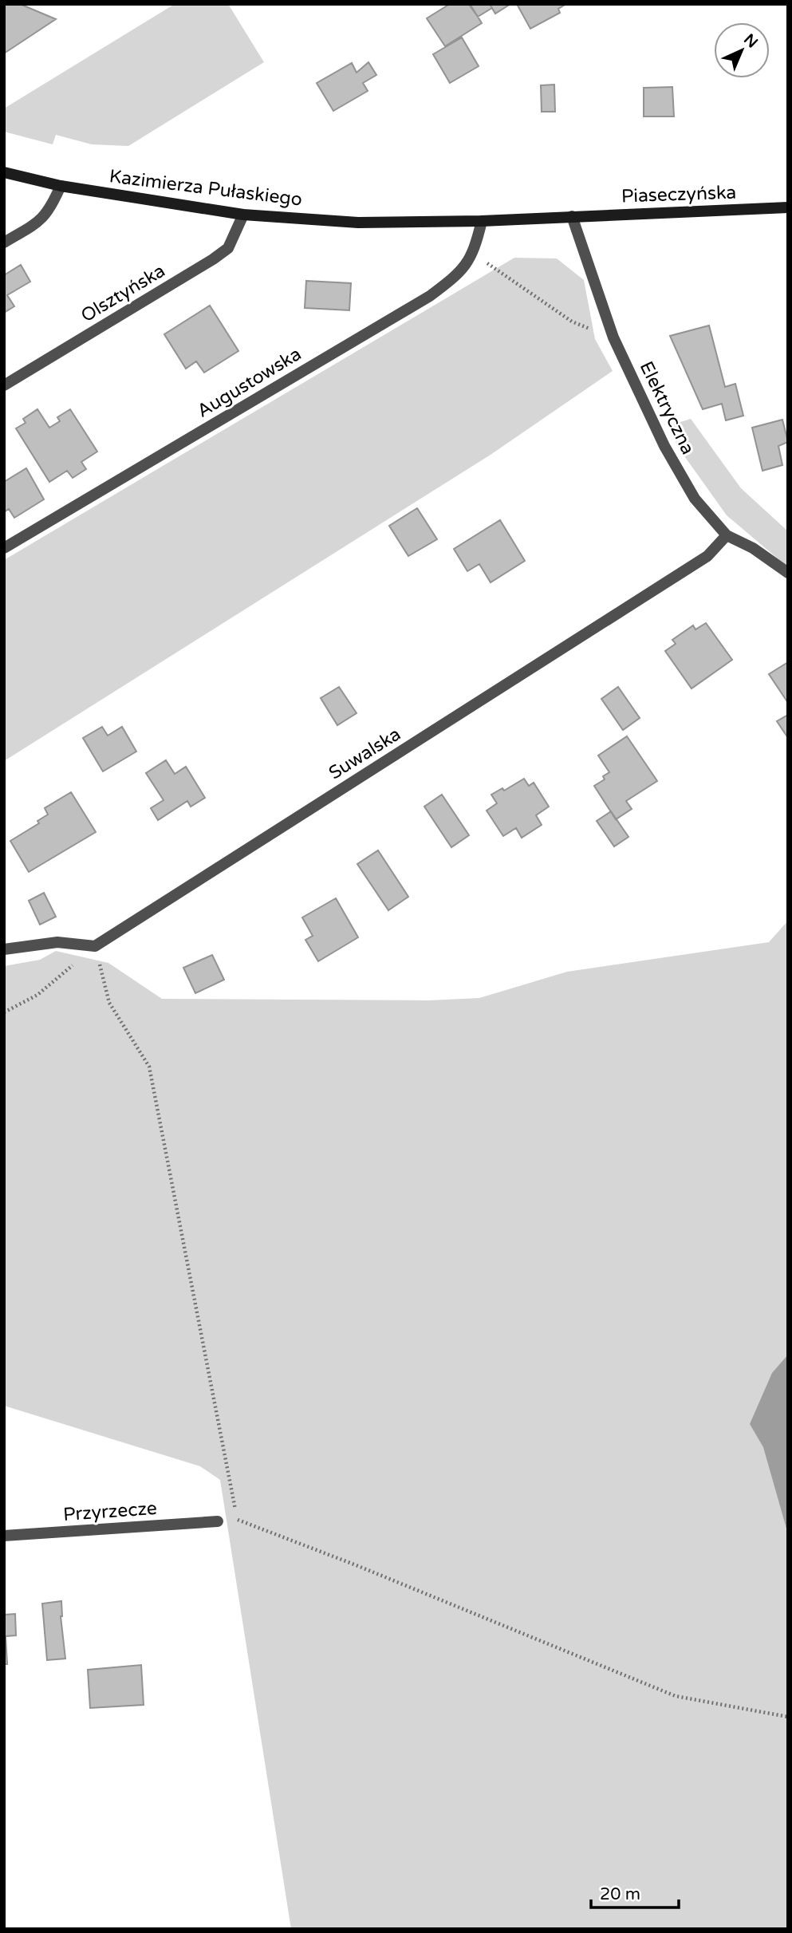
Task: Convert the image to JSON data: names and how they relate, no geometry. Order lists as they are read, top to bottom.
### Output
{
  "streets": {
    "main road": ["Kazimierza Pułaskiego", "Piaseczyńska"],
    "street": [
      "Olsztyńska",
      "Augustowska",
      "Elektryczna",
      "Suwalska",
      "Przyrzecze"
    ]
  },
  "crossings": [
    ["Kazimierza Pułaskiego", "Piaseczyńska"],
    ["Kazimierza Pułaskiego", "Olsztyńska"],
    ["Kazimierza Pułaskiego", "Augustowska"],
    ["Kazimierza Pułaskiego", "Elektryczna"],
    ["Piaseczyńska", "Elektryczna"],
    ["Elektryczna", "Suwalska"]
  ],
  "scale_bar": "20 m",
  "north": "top right"
}
